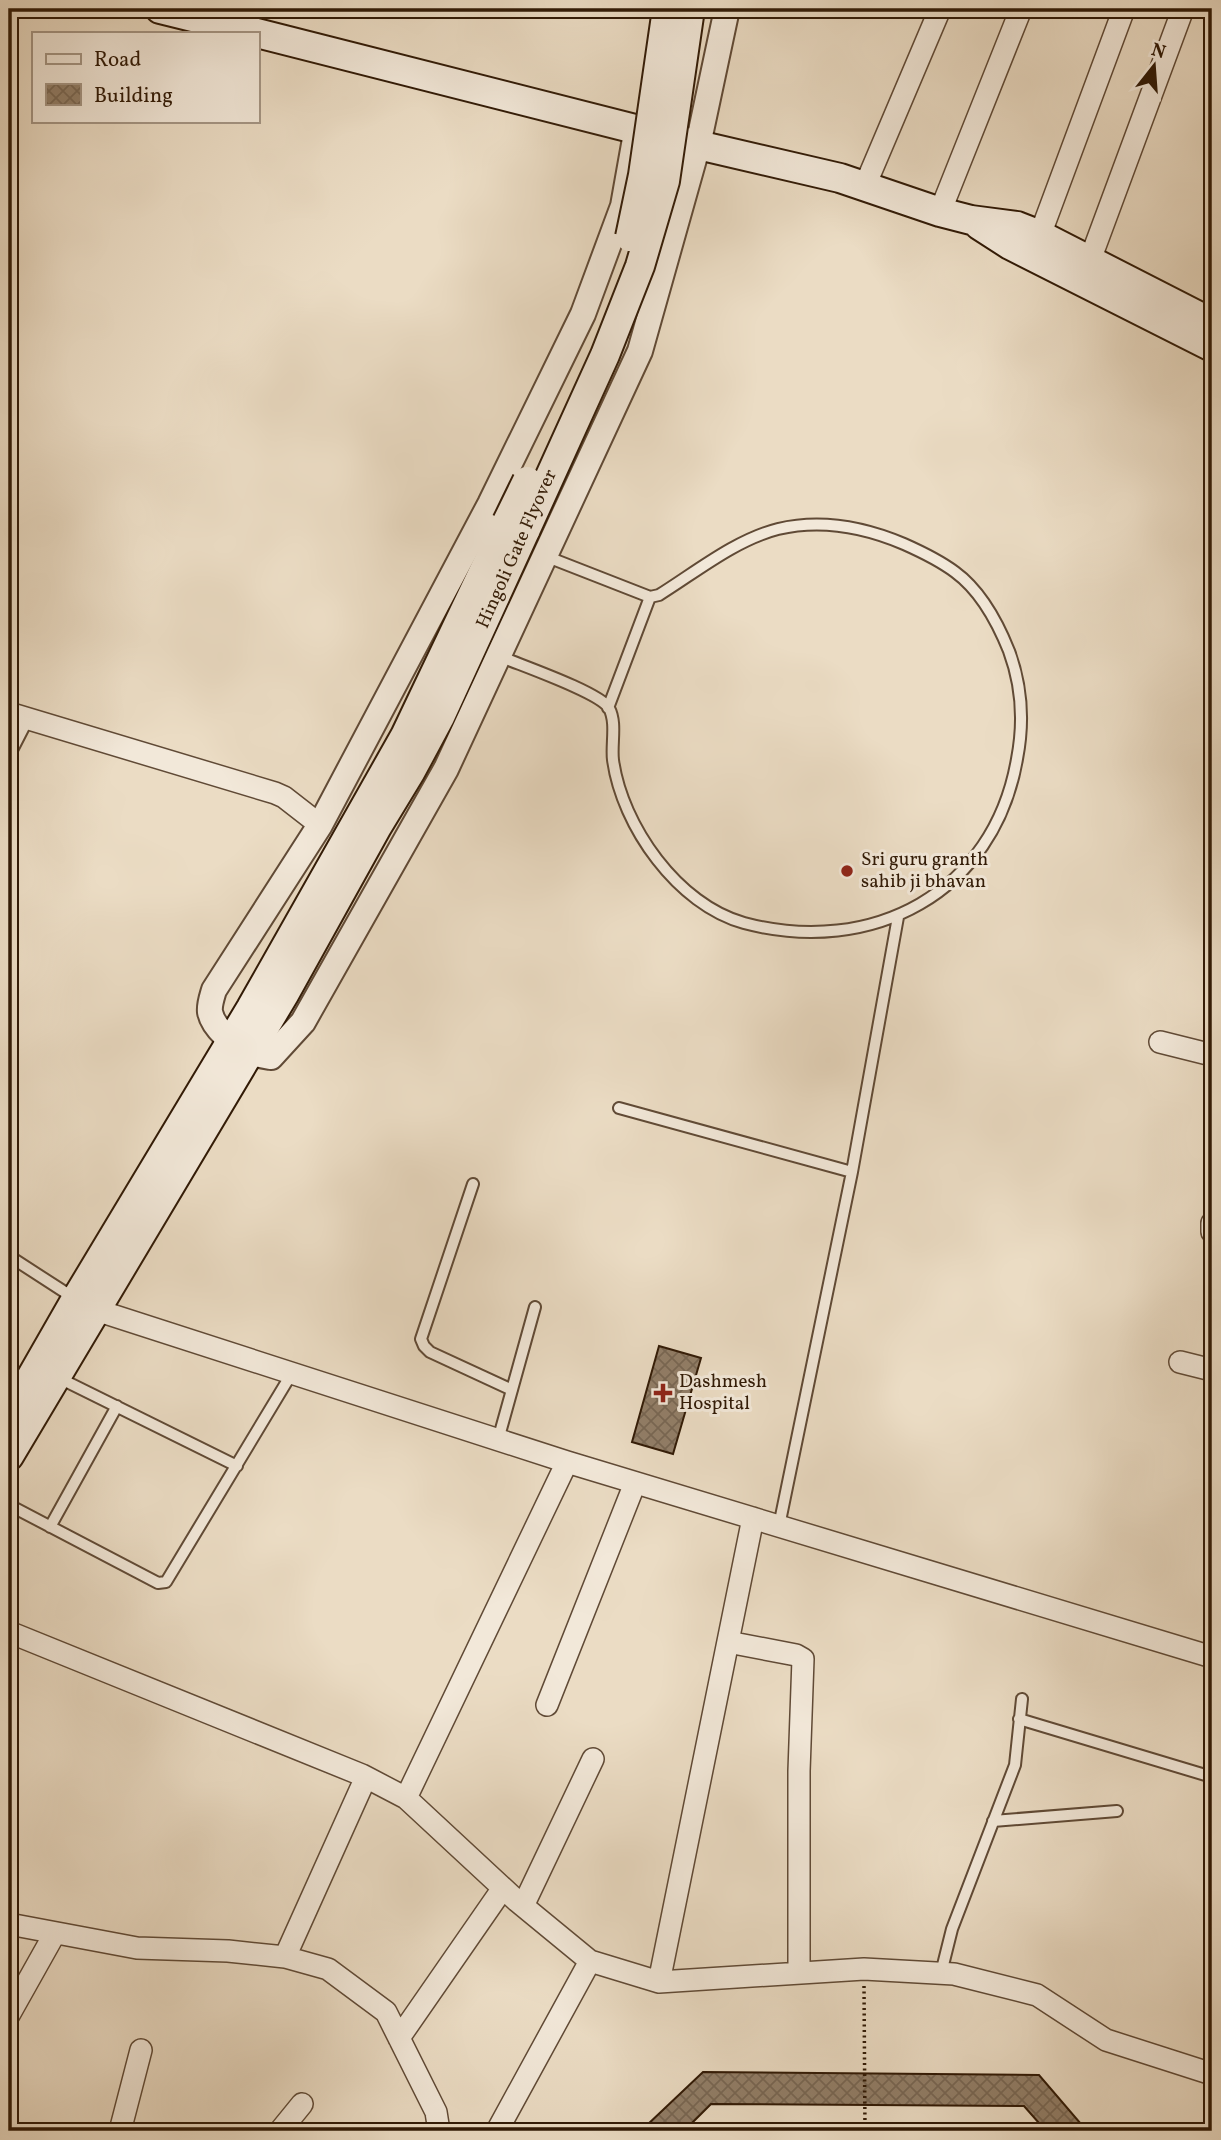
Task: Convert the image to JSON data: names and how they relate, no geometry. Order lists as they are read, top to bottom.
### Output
{
  "streets": {
    "main road": ["Hingoli Gate Flyover"]
  },
  "places": {
    "other": ["Sri guru granth sahib ji bhavan"],
    "health": ["Dashmesh Hospital"]
  },
  "legend": ["Road", "Building"],
  "north": "top"
}
